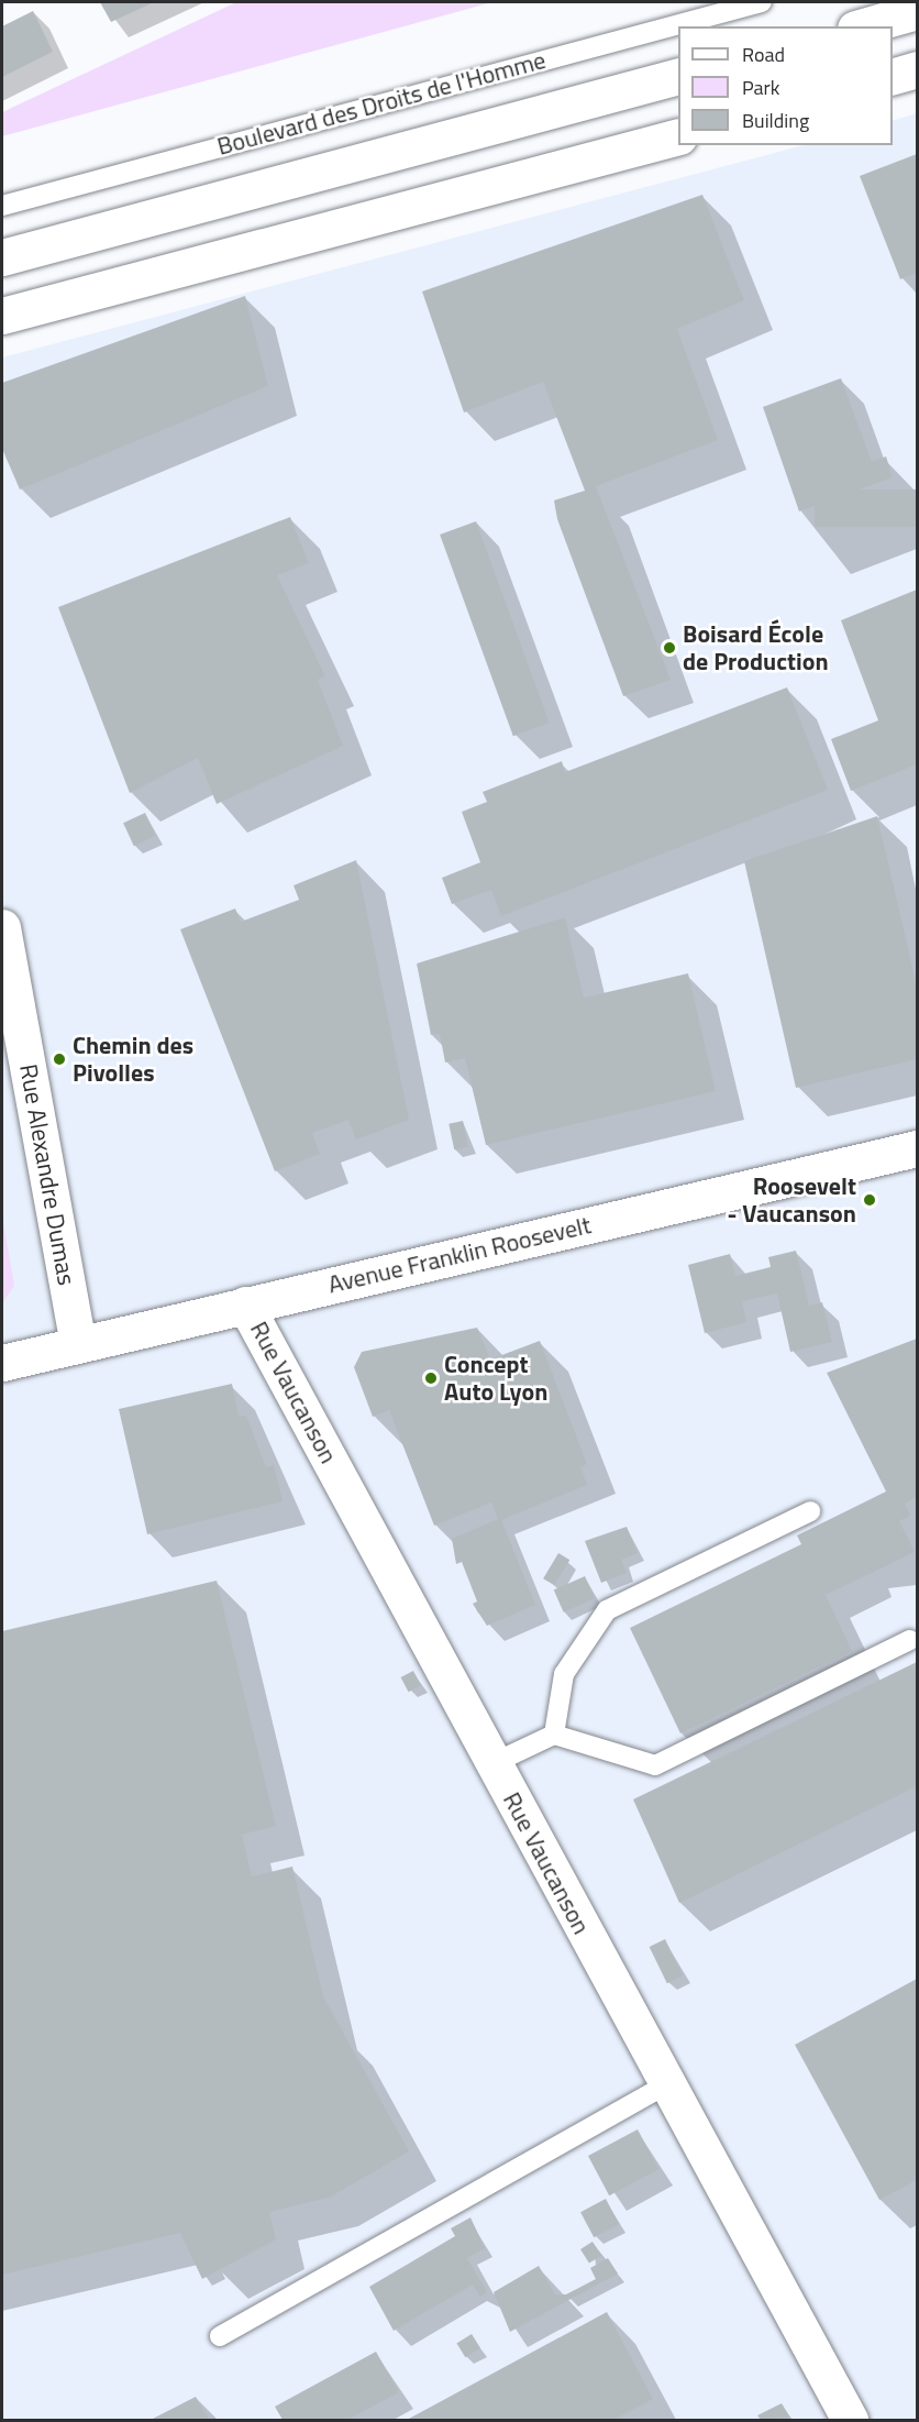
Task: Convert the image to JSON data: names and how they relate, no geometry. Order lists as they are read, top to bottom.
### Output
{
  "streets": {
    "street": [
      "Boulevard des Droits de l'Homme",
      "Rue Alexandre Dumas",
      "Avenue Franklin Roosevelt",
      "Rue Vaucanson"
    ]
  },
  "crossings": [
    ["Rue Alexandre Dumas", "Avenue Franklin Roosevelt"],
    ["Avenue Franklin Roosevelt", "Rue Vaucanson"]
  ],
  "places": [
    "Boisard École de Production",
    "Chemin des Pivolles",
    "Roosevelt - Vaucanson",
    "Concept Auto Lyon"
  ],
  "legend": ["Road", "Park", "Building"]
}
